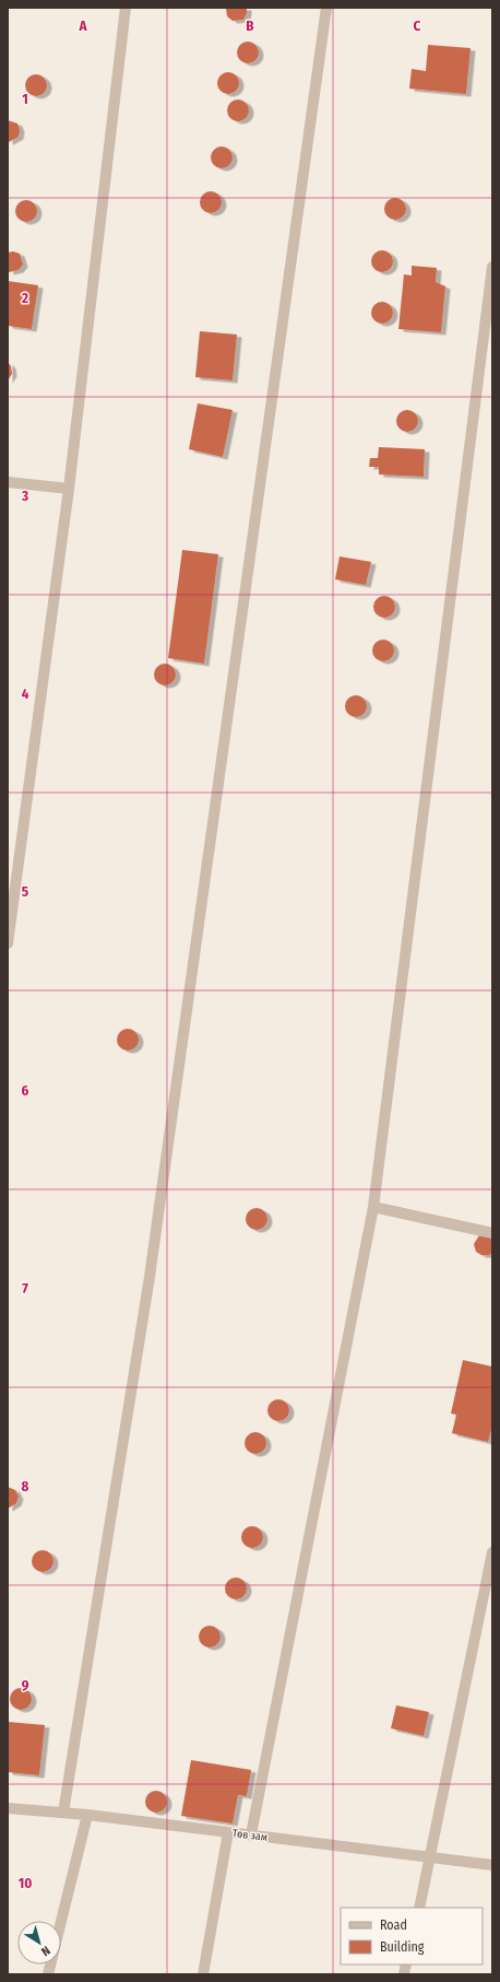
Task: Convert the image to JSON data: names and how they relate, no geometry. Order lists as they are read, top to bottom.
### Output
{
  "streets": {
    "street": ["Төв зам"]
  },
  "legend": ["Road", "Building"],
  "north": "bottom right",
  "grid": {
    "columns": ["A", "B", "C"],
    "rows": [
      "1",
      "2",
      "3",
      "4",
      "5",
      "6",
      "7",
      "8",
      "9",
      "10"
    ]
  }
}
